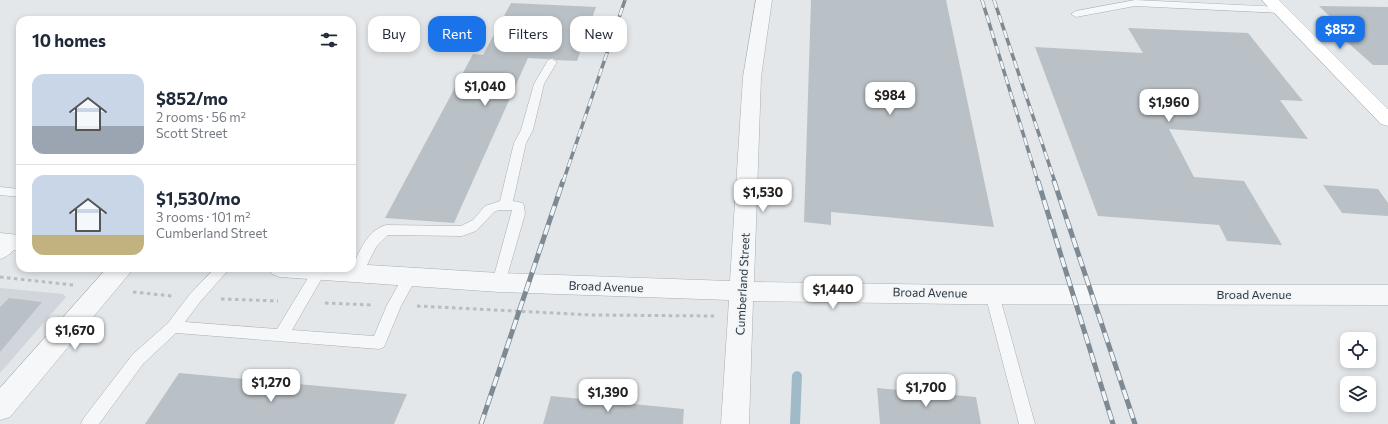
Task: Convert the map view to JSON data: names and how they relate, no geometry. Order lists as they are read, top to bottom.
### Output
{
  "streets": {
    "street": ["Cumberland Street", "Broad Avenue"]
  },
  "crossings": [
    ["Cumberland Street", "Broad Avenue"]
  ],
  "page": {
    "price": [
      "$852",
      "$1,040",
      "$984",
      "$1,960",
      "$1,530",
      "$1,440",
      "$1,670",
      "$1,270",
      "$1,700",
      "$1,390"
    ],
    "chip": [
      "Buy",
      "Rent",
      "Filters",
      "New"
    ],
    "heading": "10 homes",
    "list": [
      {
        "name": "$852/mo",
        "note": "2 rooms · 56 m² · Scott Street"
      },
      {
        "name": "$1,530/mo",
        "note": "3 rooms · 101 m² · Cumberland Street"
      }
    ]
  }
}
